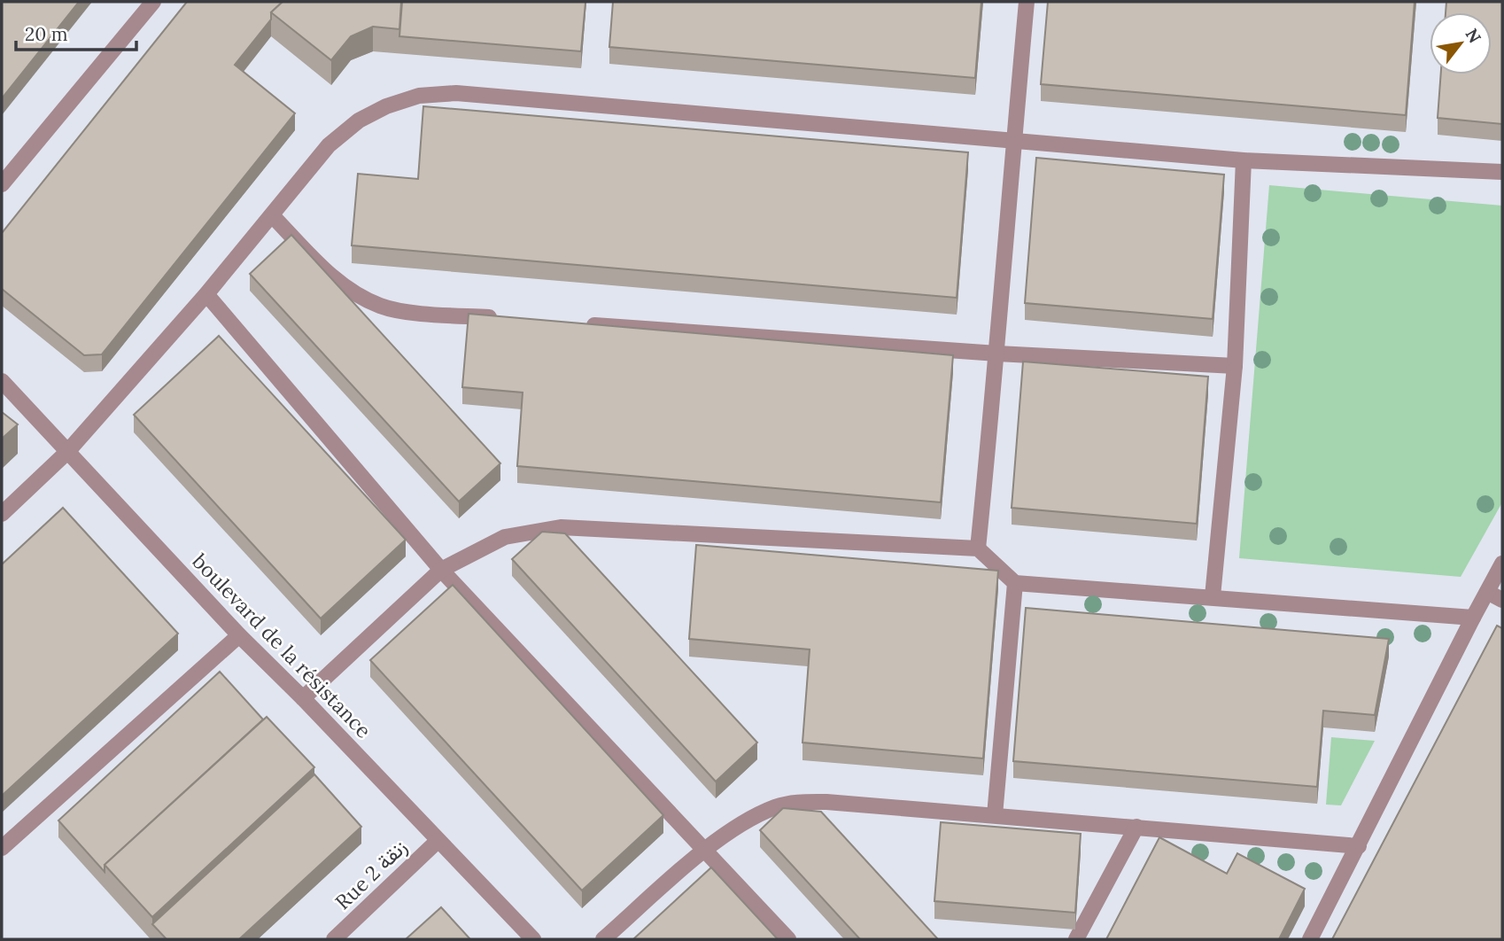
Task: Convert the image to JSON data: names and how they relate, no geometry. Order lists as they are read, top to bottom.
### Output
{
  "streets": {
    "street": ["boulevard de la résistance", "Rue 2 زنقة"]
  },
  "crossings": [
    ["boulevard de la résistance", "Rue 2 زنقة"]
  ],
  "scale_bar": "20 m",
  "north": "top right"
}
